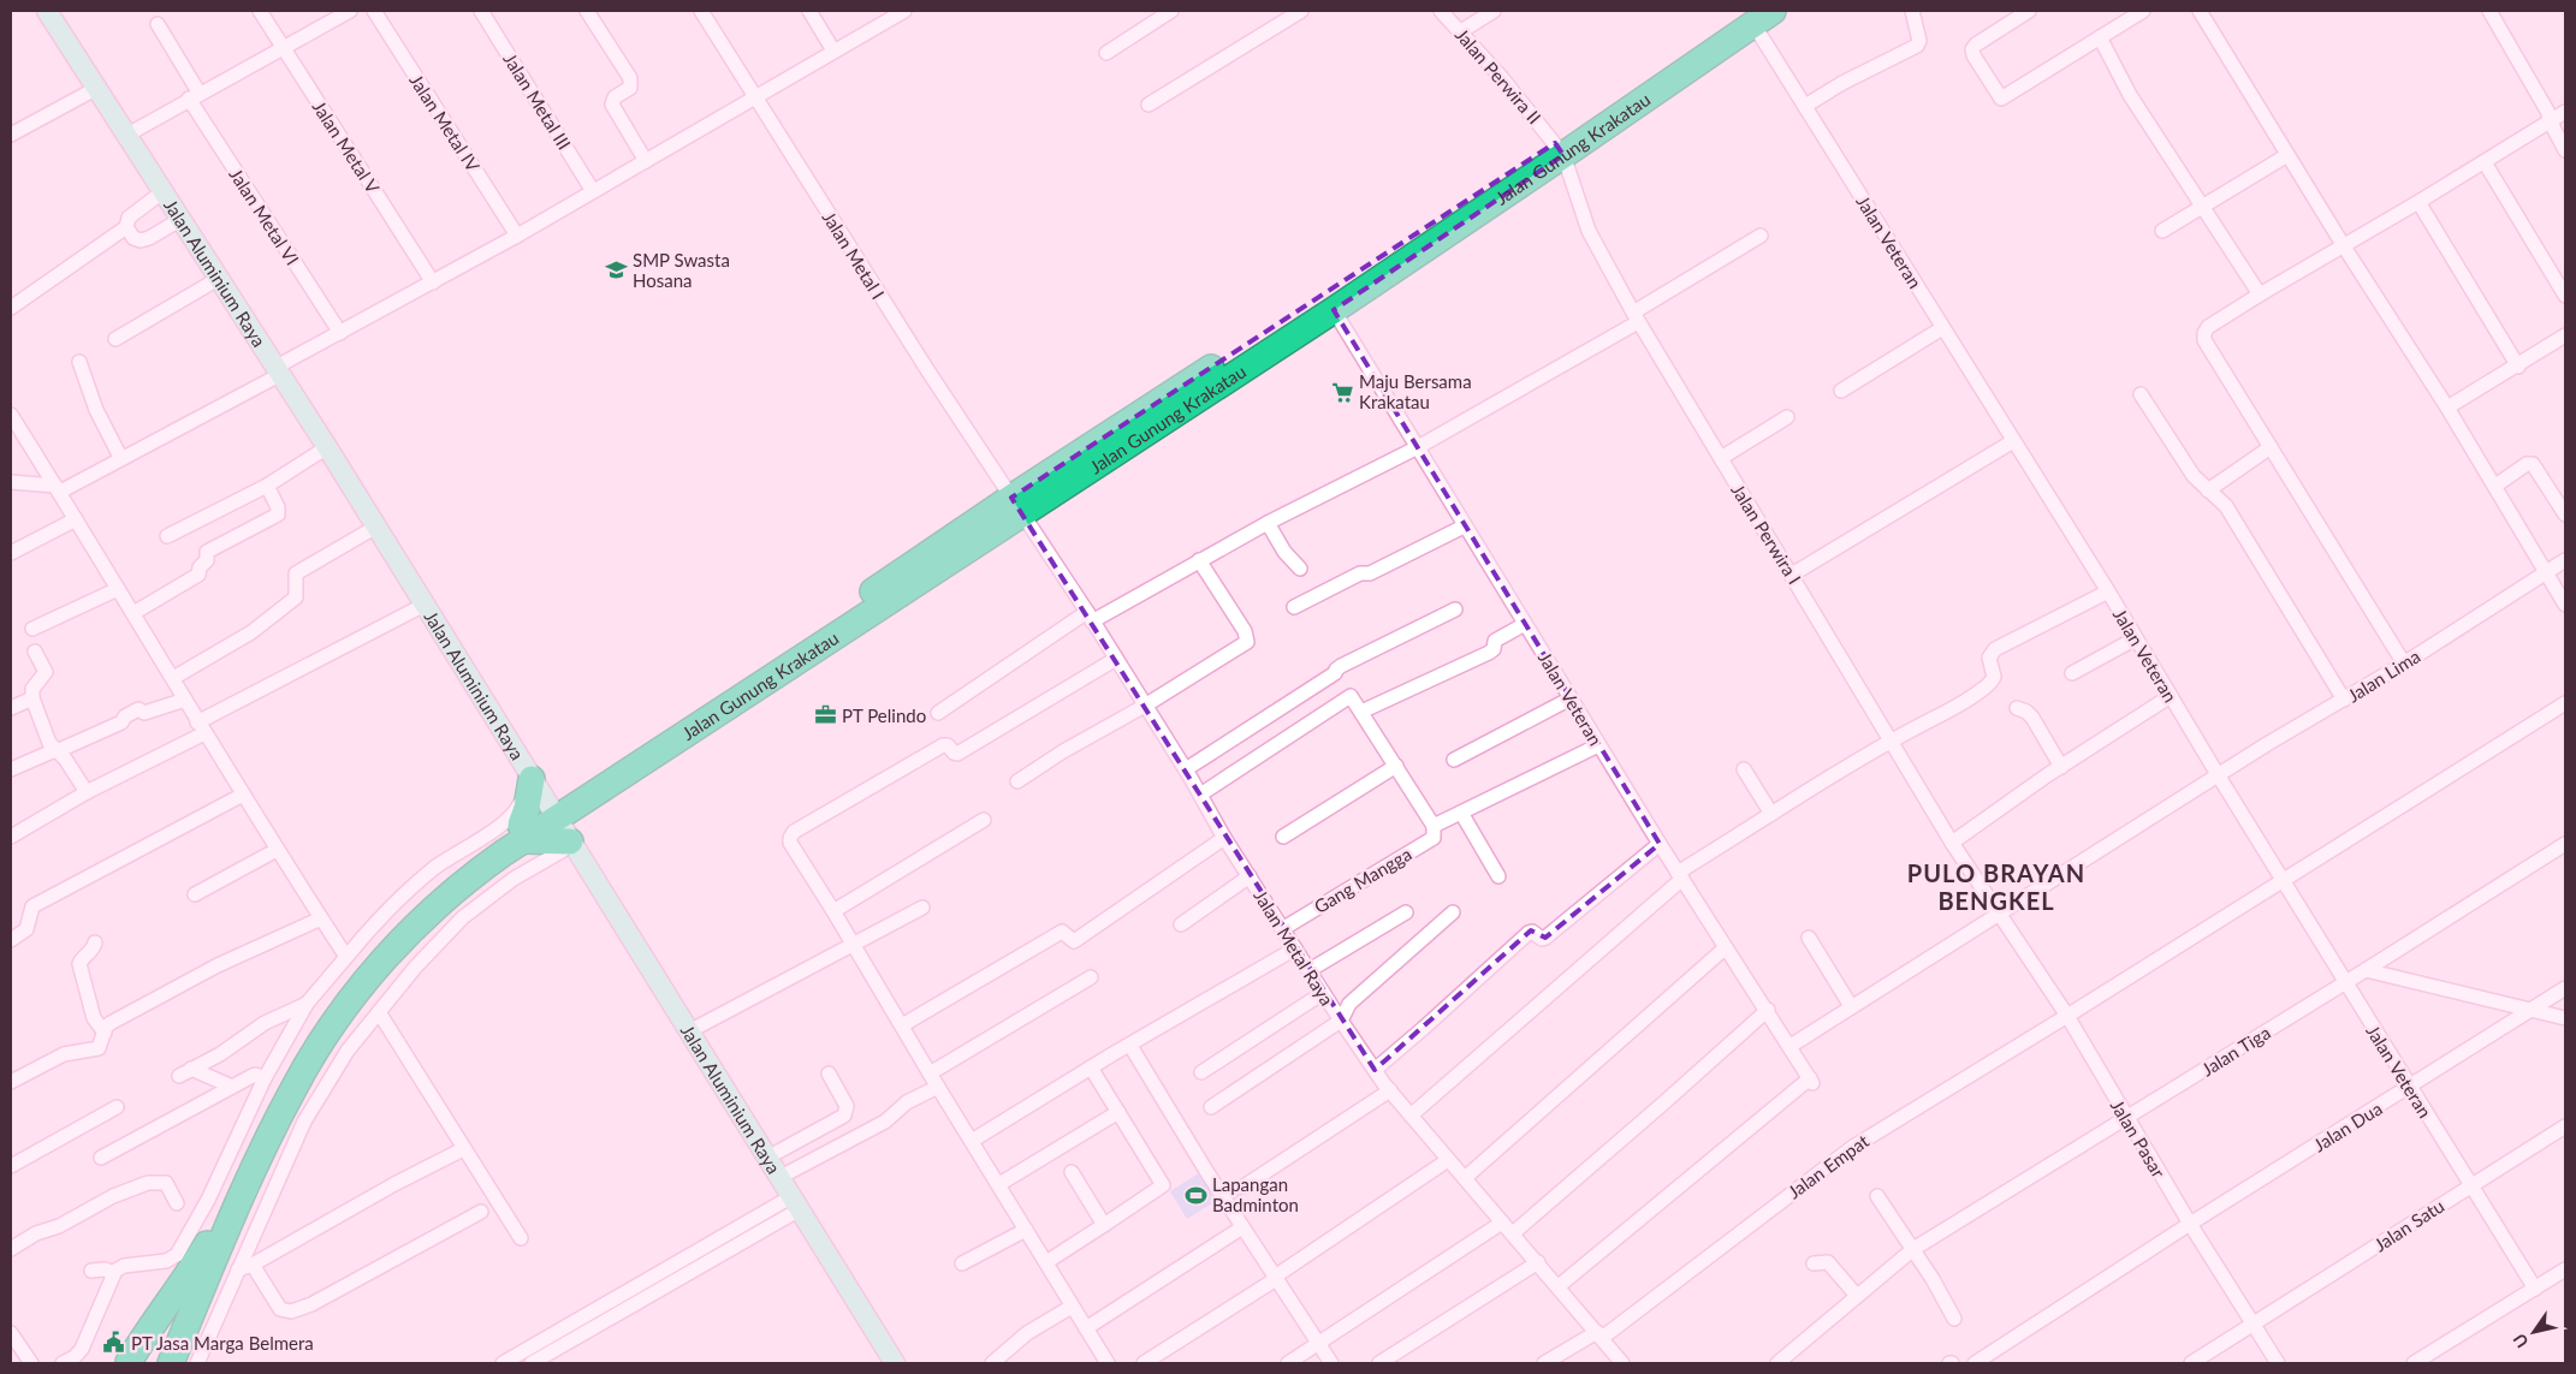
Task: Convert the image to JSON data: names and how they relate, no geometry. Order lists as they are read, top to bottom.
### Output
{
  "streets": {
    "highway": ["Jalan Gunung Krakatau"],
    "street": [
      "Jalan Perwira II",
      "Jalan Metal III",
      "Jalan Metal IV",
      "Jalan Metal V",
      "Jalan Metal VI",
      "Jalan Veteran",
      "Jalan Metal I",
      "Jalan Aluminium Raya",
      "Jalan Perwira I",
      "Jalan Lima",
      "Gang Mangga",
      "Jalan Metal Raya",
      "Jalan Tiga",
      "Jalan Dua",
      "Jalan Pasar",
      "Jalan Empat",
      "Jalan Satu"
    ]
  },
  "crossings": [
    ["Jalan Perwira II", "Jalan Gunung Krakatau"],
    ["Jalan Perwira II", "Jalan Perwira I"],
    ["Jalan Gunung Krakatau", "Jalan Veteran"],
    ["Jalan Gunung Krakatau", "Jalan Metal I"],
    ["Jalan Gunung Krakatau", "Jalan Aluminium Raya"],
    ["Jalan Gunung Krakatau", "Jalan Perwira I"],
    ["Jalan Gunung Krakatau", "Jalan Metal Raya"],
    ["Jalan Veteran", "Jalan Lima"],
    ["Jalan Veteran", "Jalan Metal Raya"],
    ["Jalan Veteran", "Jalan Tiga"],
    ["Jalan Veteran", "Jalan Dua"],
    ["Jalan Veteran", "Jalan Empat"],
    ["Jalan Veteran", "Jalan Satu"],
    ["Jalan Metal I", "Jalan Metal Raya"],
    ["Jalan Perwira I", "Jalan Lima"],
    ["Jalan Perwira I", "Jalan Pasar"],
    ["Jalan Lima", "Jalan Pasar"],
    ["Gang Mangga", "Jalan Metal Raya"],
    ["Jalan Metal Raya", "Jalan Empat"],
    ["Jalan Tiga", "Jalan Pasar"],
    ["Jalan Dua", "Jalan Pasar"],
    ["Jalan Pasar", "Jalan Empat"],
    ["Jalan Pasar", "Jalan Satu"]
  ],
  "districts": ["PULO BRAYAN BENGKEL"],
  "places": {
    "school or university": ["SMP Swasta Hosana"],
    "supermarket": ["Maju Bersama Krakatau"],
    "office": ["PT Pelindo"],
    "sports": ["Lapangan Badminton"],
    "public building": ["PT Jasa Marga Belmera"]
  },
  "north": "bottom left"
}
